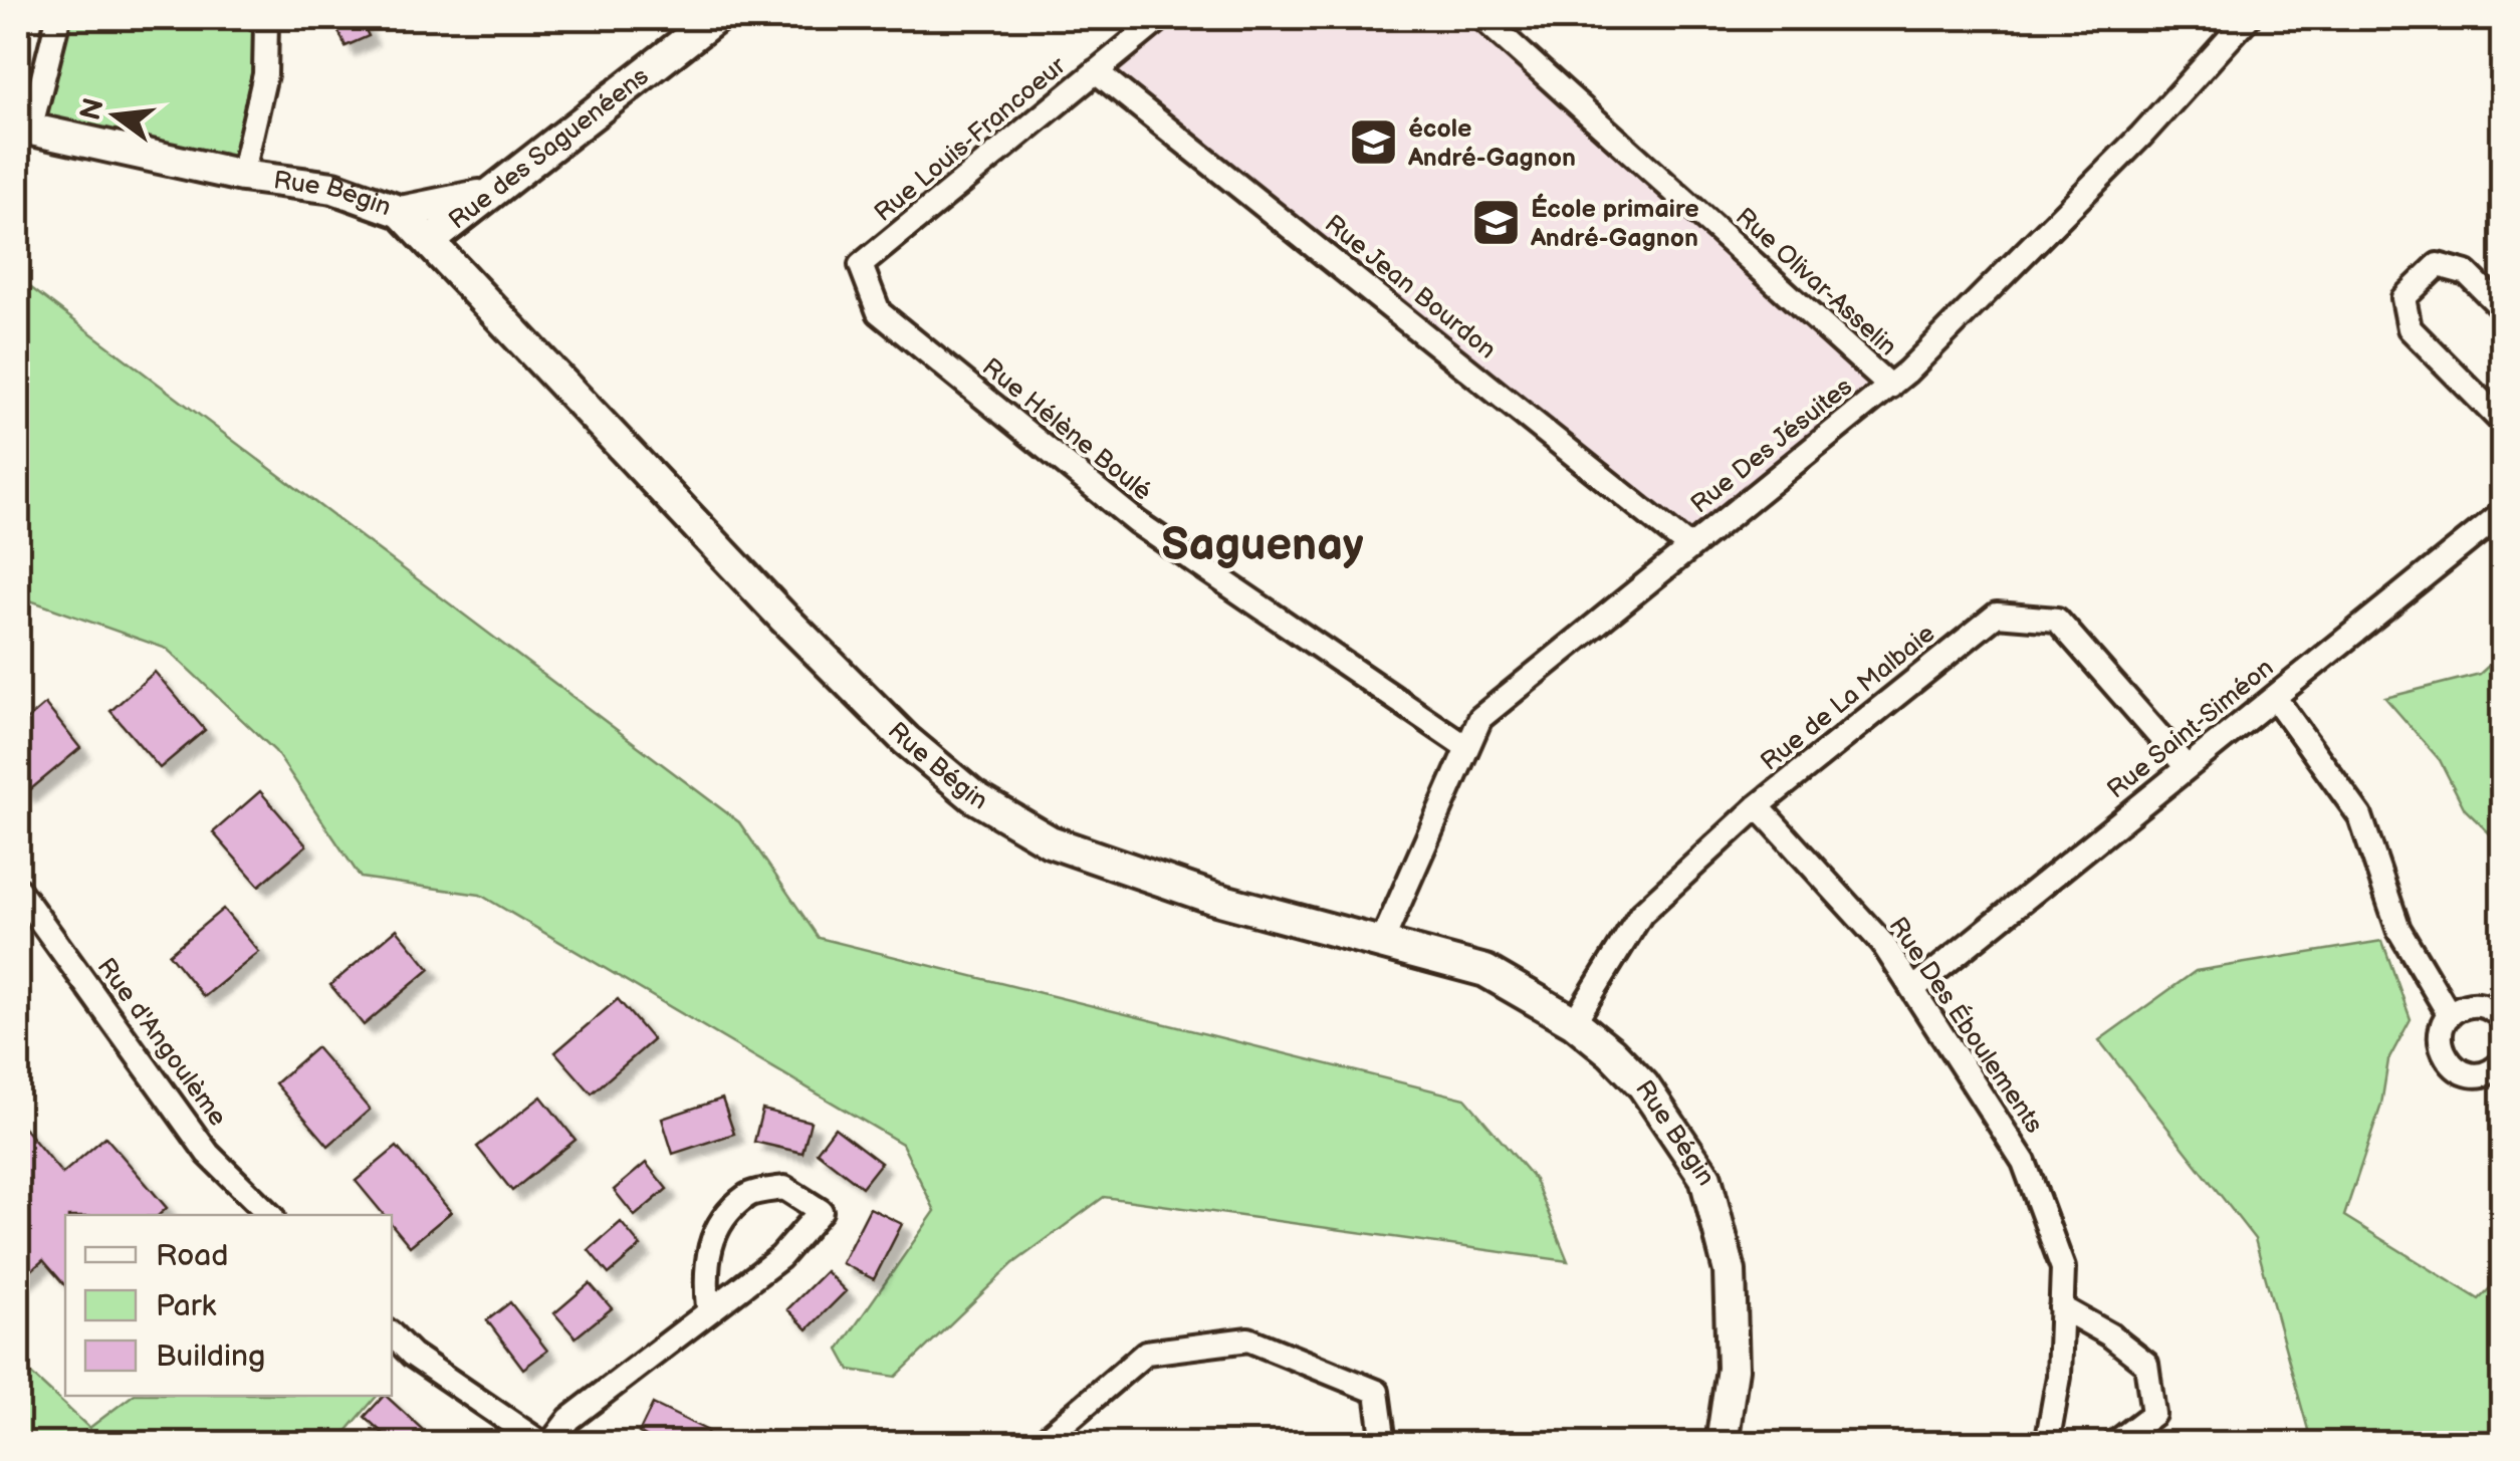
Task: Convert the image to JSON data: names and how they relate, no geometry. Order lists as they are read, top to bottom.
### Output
{
  "streets": {
    "street": [
      "Rue Louis-Francoeur",
      "Rue des Saguenéens",
      "Rue Bégin",
      "Rue Olivar-Asselin",
      "Rue Jean Bourdon",
      "Rue Hélène Boulé",
      "Rue Des Jésuites",
      "Rue de La Malbaie",
      "Rue Saint-Siméon",
      "Rue Des Éboulements",
      "Rue d'Angoulème"
    ]
  },
  "crossings": [
    ["Rue Louis-Francoeur", "Rue Jean Bourdon"],
    ["Rue Louis-Francoeur", "Rue Hélène Boulé"],
    ["Rue des Saguenéens", "Rue Bégin"],
    ["Rue Bégin", "Rue Des Jésuites"],
    ["Rue Bégin", "Rue de La Malbaie"],
    ["Rue Olivar-Asselin", "Rue Des Jésuites"],
    ["Rue Jean Bourdon", "Rue Des Jésuites"],
    ["Rue Hélène Boulé", "Rue Des Jésuites"],
    ["Rue de La Malbaie", "Rue Saint-Siméon"],
    ["Rue de La Malbaie", "Rue Des Éboulements"],
    ["Rue Saint-Siméon", "Rue Des Éboulements"]
  ],
  "districts": ["Saguenay"],
  "places": {
    "school or university": ["école André-Gagnon", "École primaire André-Gagnon"]
  },
  "legend": ["Road", "Park", "Building"],
  "north": "left"
}
